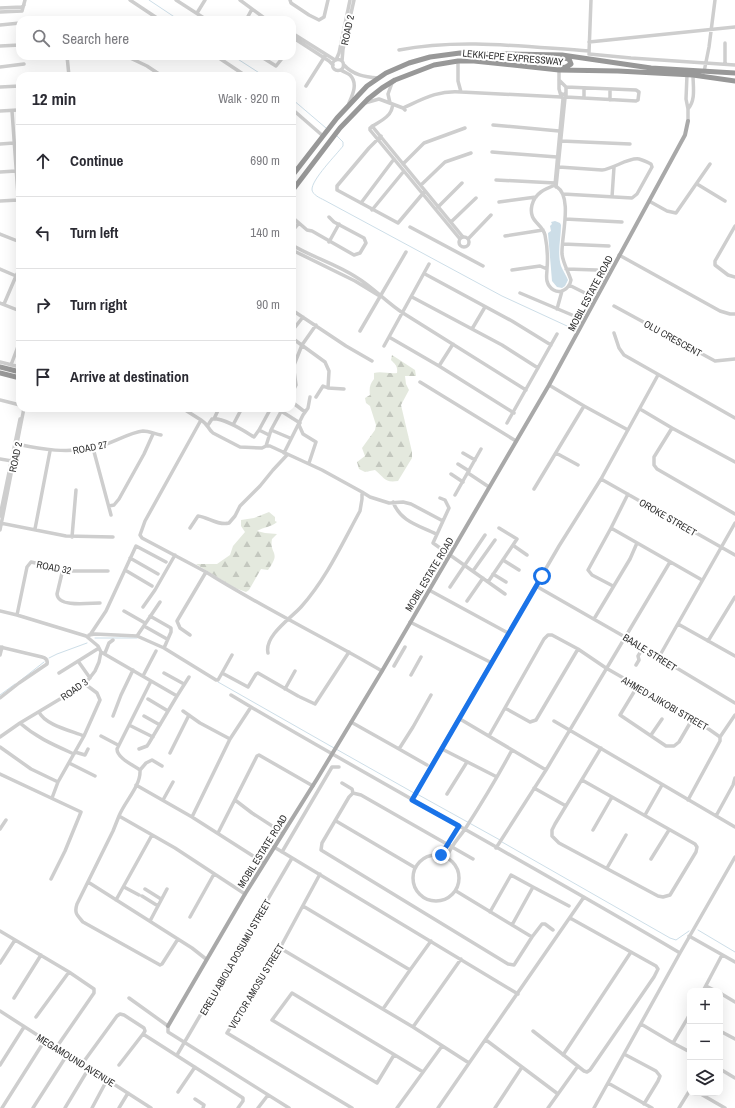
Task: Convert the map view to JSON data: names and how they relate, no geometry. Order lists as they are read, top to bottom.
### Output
{
  "streets": {
    "highway": ["LEKKI-EPE EXPRESSWAY"],
    "main road": ["MOBIL ESTATE ROAD"],
    "street": [
      "ROAD 2",
      "OLU CRESCENT",
      "ROAD 27",
      "OROKE STREET",
      "ROAD 32",
      "BAALE STREET",
      "ROAD 3",
      "AHMED AJIKOBI STREET",
      "ERELU ABIOLA DOSUMU STREET",
      "VICTOR AMOSU STREET",
      "MEGAMOUND AVENUE"
    ]
  },
  "crossings": [
    ["ROAD 2", "ROAD 27"]
  ],
  "page": {
    "search": "Search here",
    "heading": ["12 min", "Walk · 920 m"],
    "list": [
      ["Continue", "690 m"],
      ["Turn left", "140 m"],
      ["Turn right", "90 m"],
      "Arrive at destination"
    ],
    "map_buttons": ["+", "−"]
  }
}
